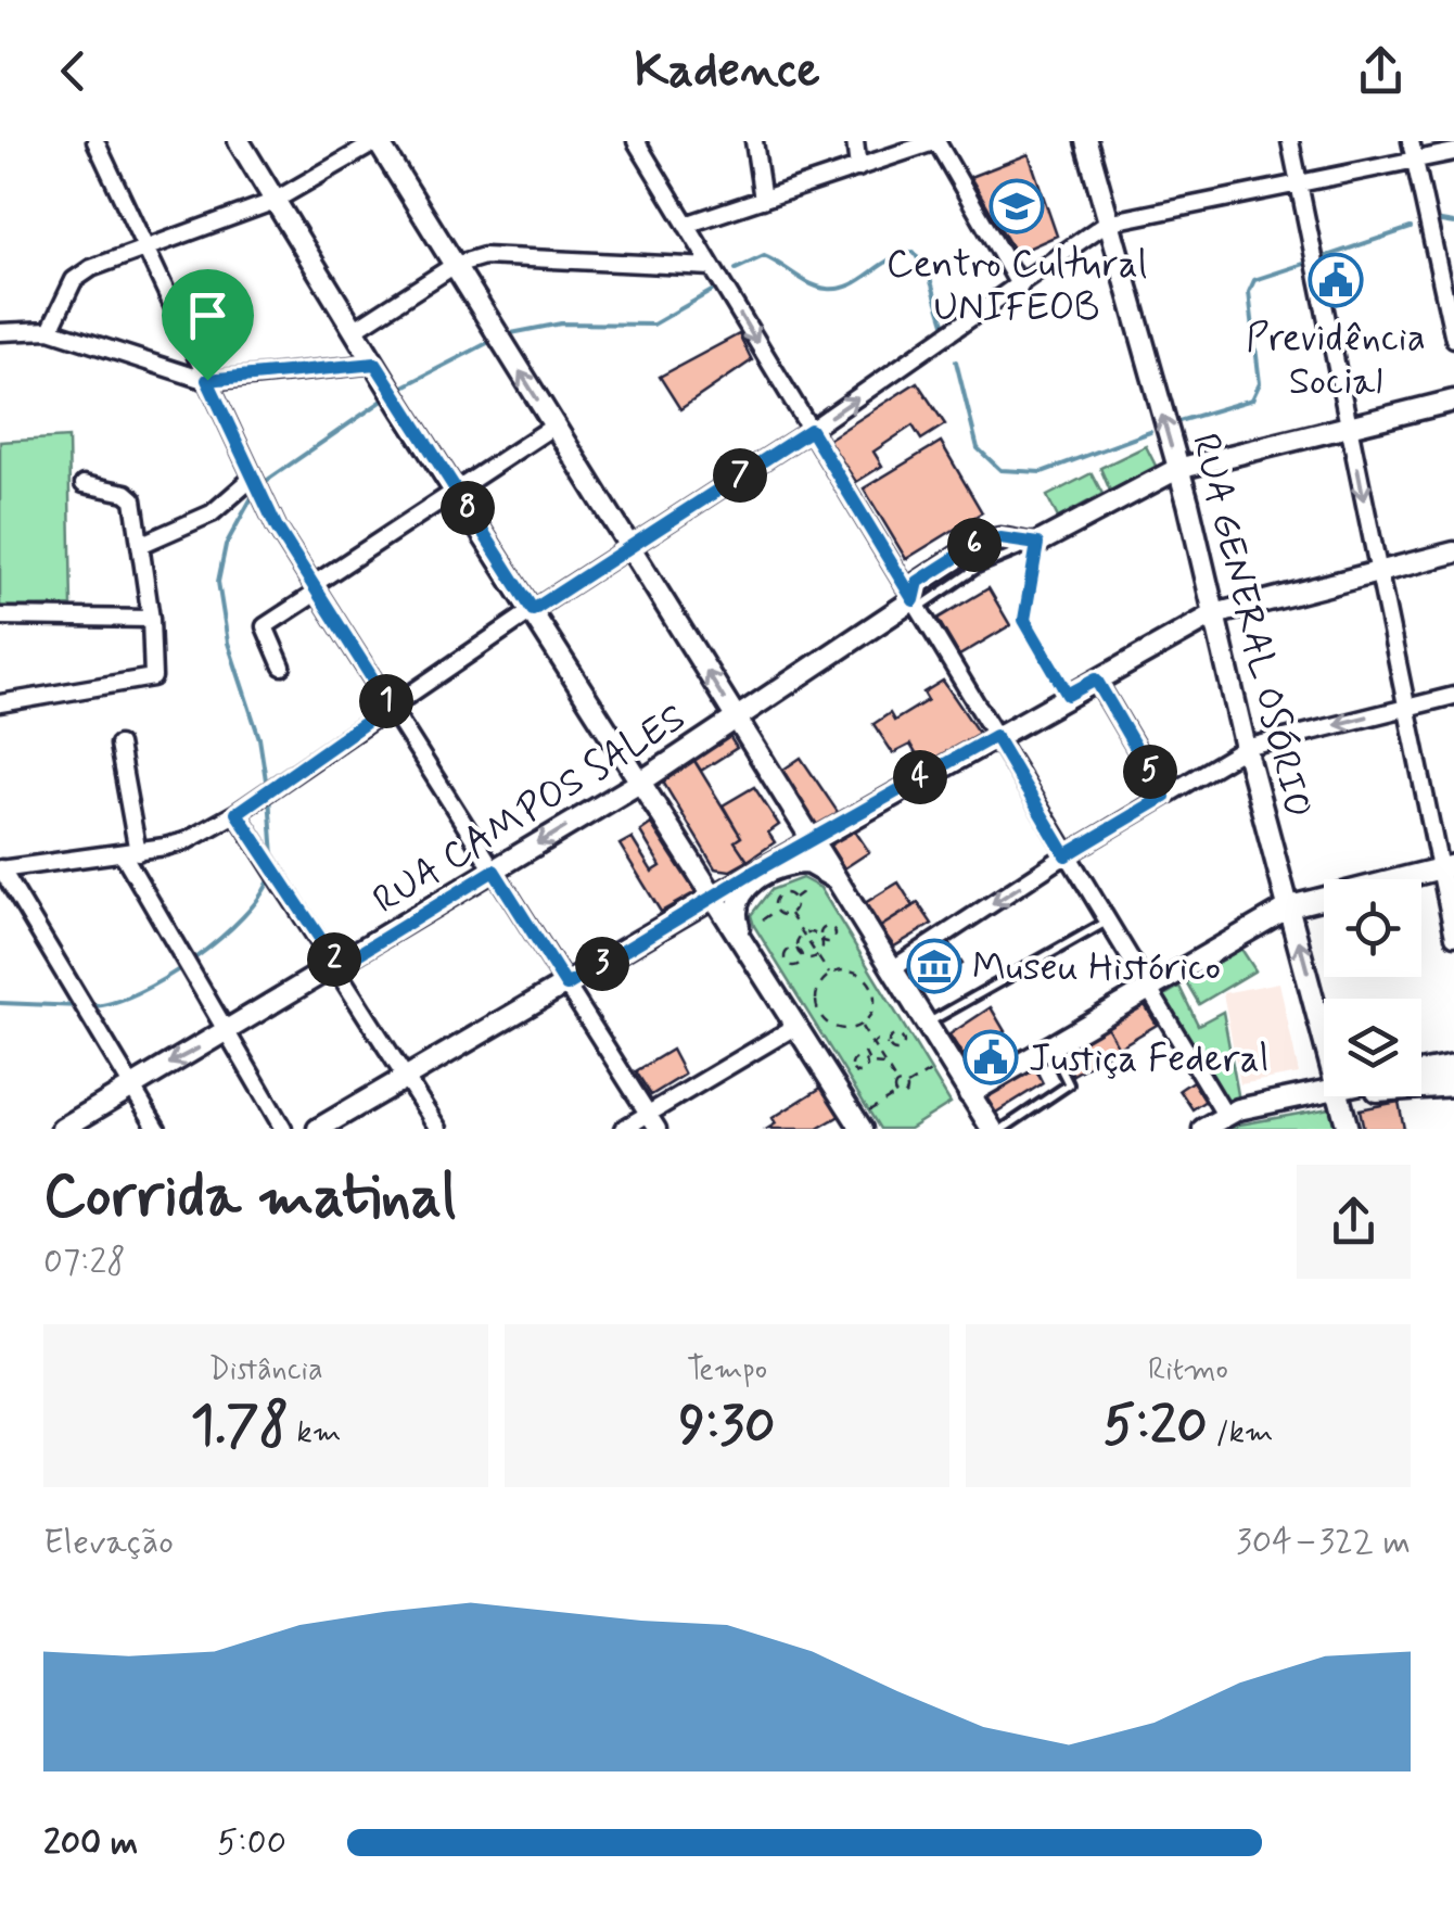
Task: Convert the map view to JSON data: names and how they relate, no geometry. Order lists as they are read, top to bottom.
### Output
{
  "streets": {
    "main road": ["RUA GENERAL OSÓRIO", "RUA CAMPOS SALES"]
  },
  "one_way": ["RUA GENERAL OSÓRIO"],
  "places": {
    "school or university": ["Centro Cultural UNIFEOB"],
    "public building": ["Previdência Social", "Justiça Federal"],
    "museum": ["Museu Histórico"]
  },
  "page": {
    "header": "Kadence",
    "pins": [
      "7",
      "8",
      "6",
      "1",
      "5",
      "4",
      "2",
      "3"
    ],
    "heading": ["Corrida matinal", "07:28"],
    "stats": [
      ["Distância", "1.78 km"],
      ["Tempo", "9:30"],
      ["Ritmo", "5:20 /km"]
    ],
    "chart": ["Elevação", "304–322 m"],
    "list": [
      {
        "name": "200 m",
        "note": "5:00"
      }
    ]
  }
}
